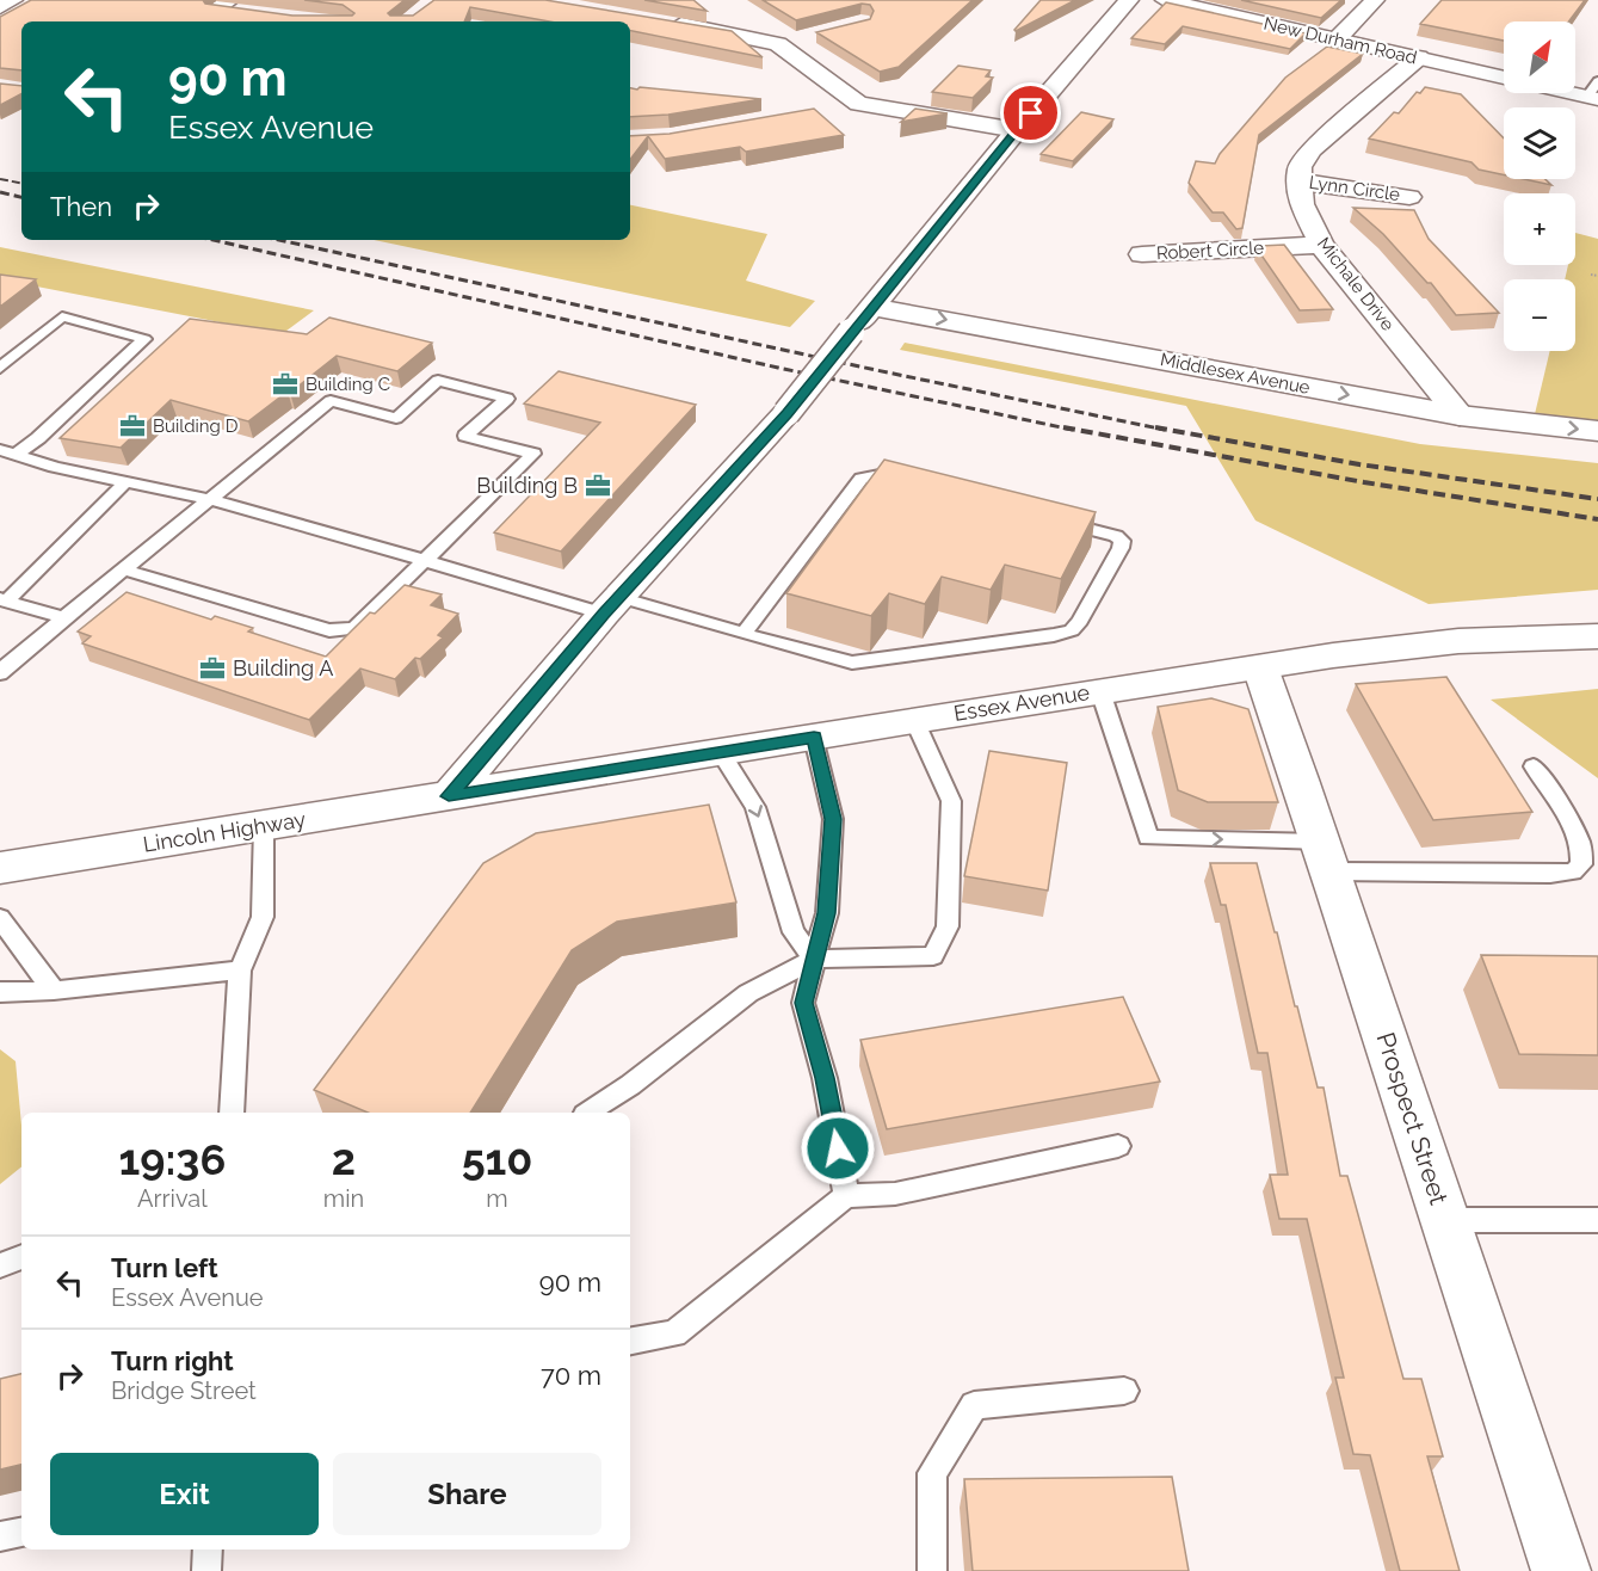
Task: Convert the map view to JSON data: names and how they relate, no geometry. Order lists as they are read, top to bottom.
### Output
{
  "streets": {
    "street": [
      "New Durham Road",
      "Lynn Circle",
      "Robert Circle",
      "Michale Drive",
      "Middlesex Avenue",
      "Essex Avenue",
      "Lincoln Highway",
      "Prospect Street"
    ]
  },
  "crossings": [
    ["Lynn Circle", "Michale Drive"],
    ["Robert Circle", "Michale Drive"],
    ["Michale Drive", "Middlesex Avenue"],
    ["Essex Avenue", "Lincoln Highway"],
    ["Essex Avenue", "Prospect Street"]
  ],
  "one_way": ["Middlesex Avenue"],
  "places": {
    "office": [
      "Building C",
      "Building D",
      "Building B",
      "Building A"
    ]
  },
  "north": "top right",
  "page": {
    "map_buttons": ["+", "−"],
    "turn": ["90 m", "Essex Avenue"],
    "then": "Then",
    "eta": [
      "19:36",
      "Arrival",
      "2",
      "min",
      "510",
      "m"
    ],
    "list": [
      {
        "name": "Turn left",
        "note": "Essex Avenue",
        "value": "90 m"
      },
      {
        "name": "Turn right",
        "note": "Bridge Street",
        "value": "70 m"
      }
    ],
    "buttons": ["Exit", "Share"]
  }
}
